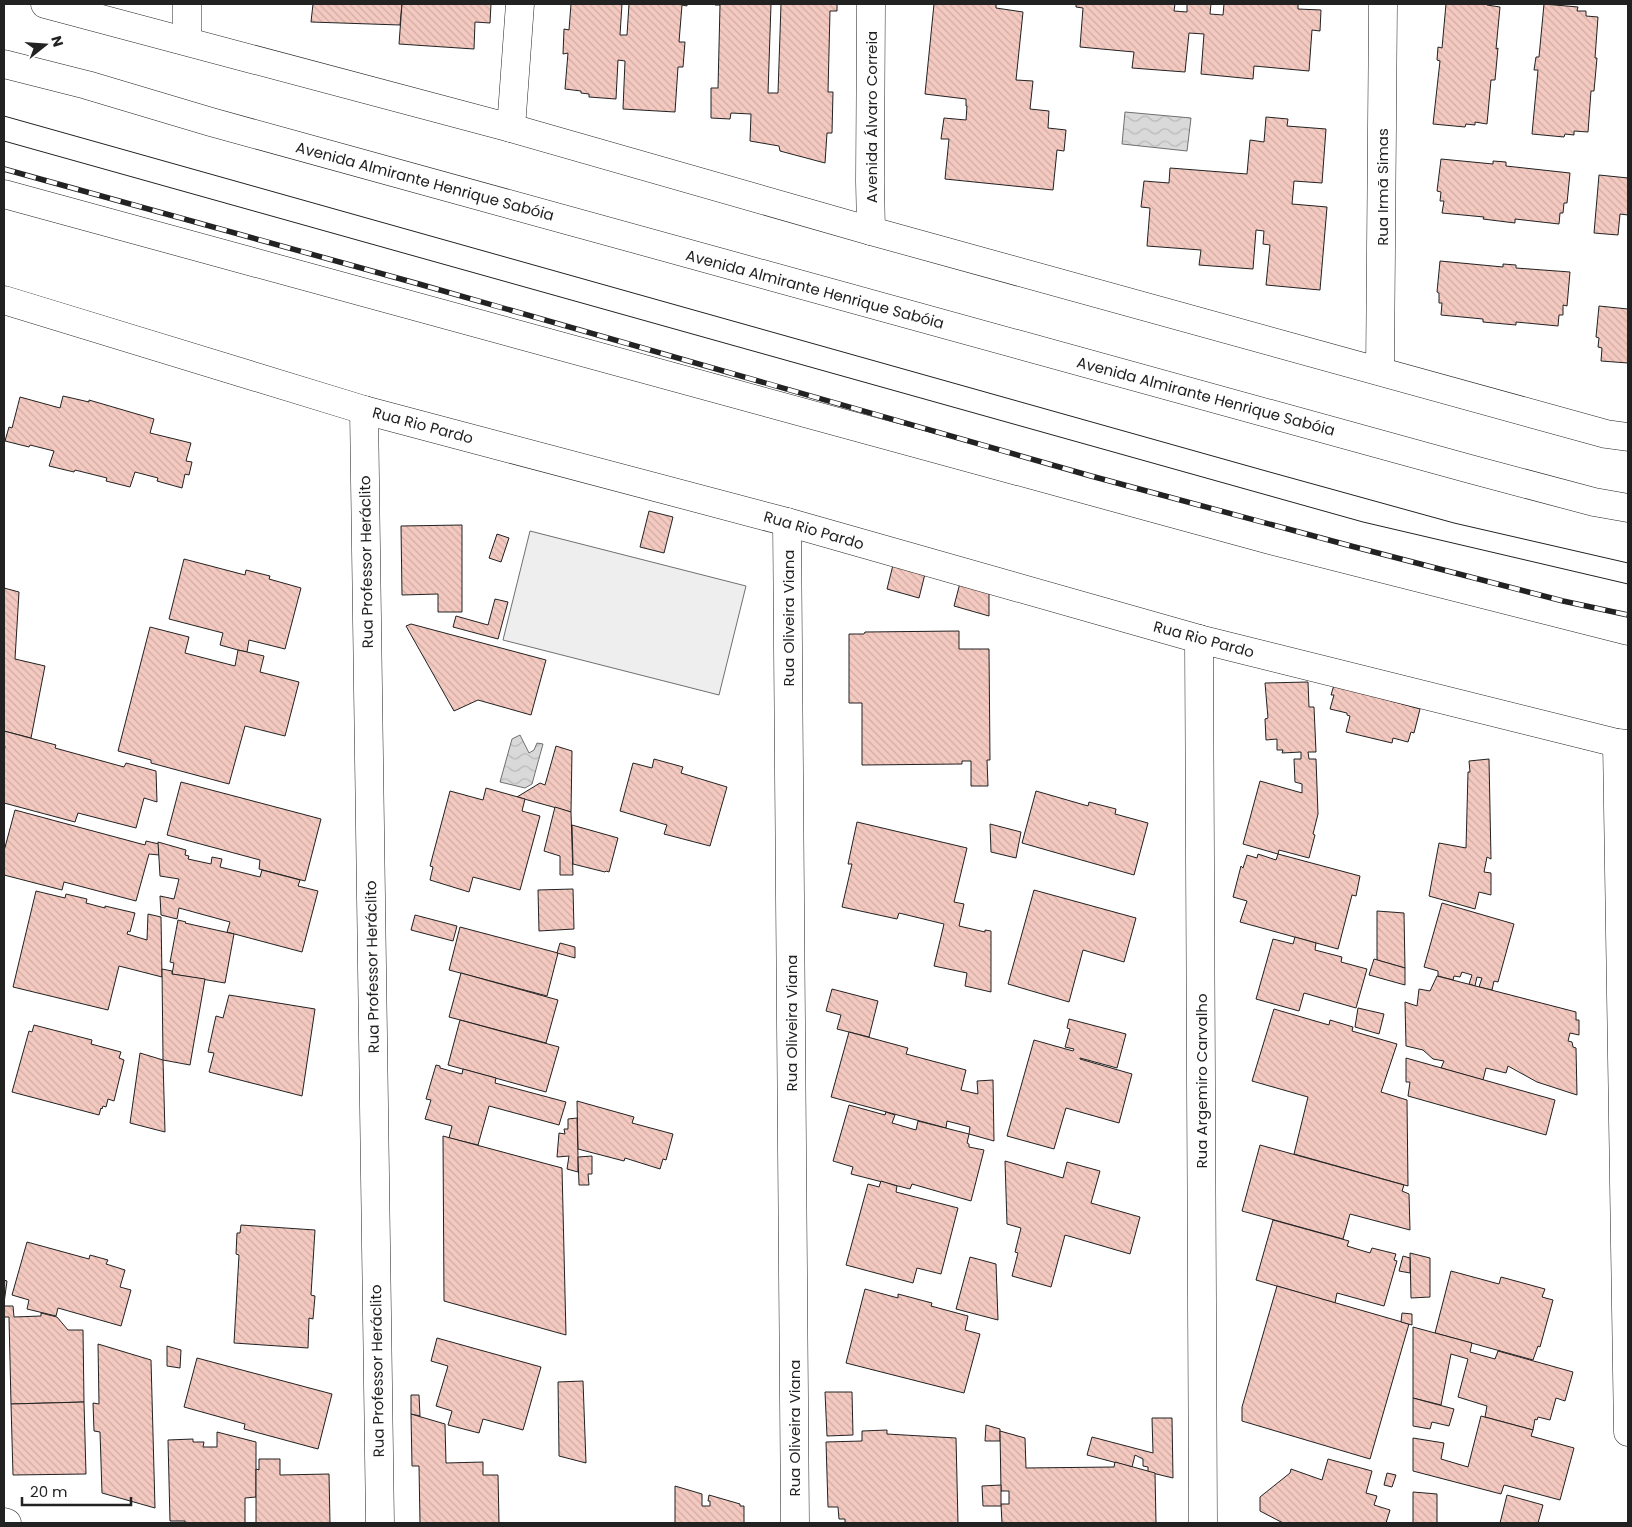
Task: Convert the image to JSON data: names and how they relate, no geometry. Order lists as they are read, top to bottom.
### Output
{
  "streets": {
    "main road": [
      "Avenida Álvaro Correia",
      "Avenida Almirante Henrique Sabóia",
      "Rua Irmã Simas",
      "Rua Rio Pardo",
      "Rua Professor Heráclito",
      "Rua Oliveira Viana",
      "Rua Argemiro Carvalho"
    ]
  },
  "crossings": [
    ["Rua Rio Pardo", "Rua Professor Heráclito"],
    ["Rua Rio Pardo", "Rua Oliveira Viana"],
    ["Rua Rio Pardo", "Rua Argemiro Carvalho"]
  ],
  "scale_bar": "20 m",
  "north": "right"
}
